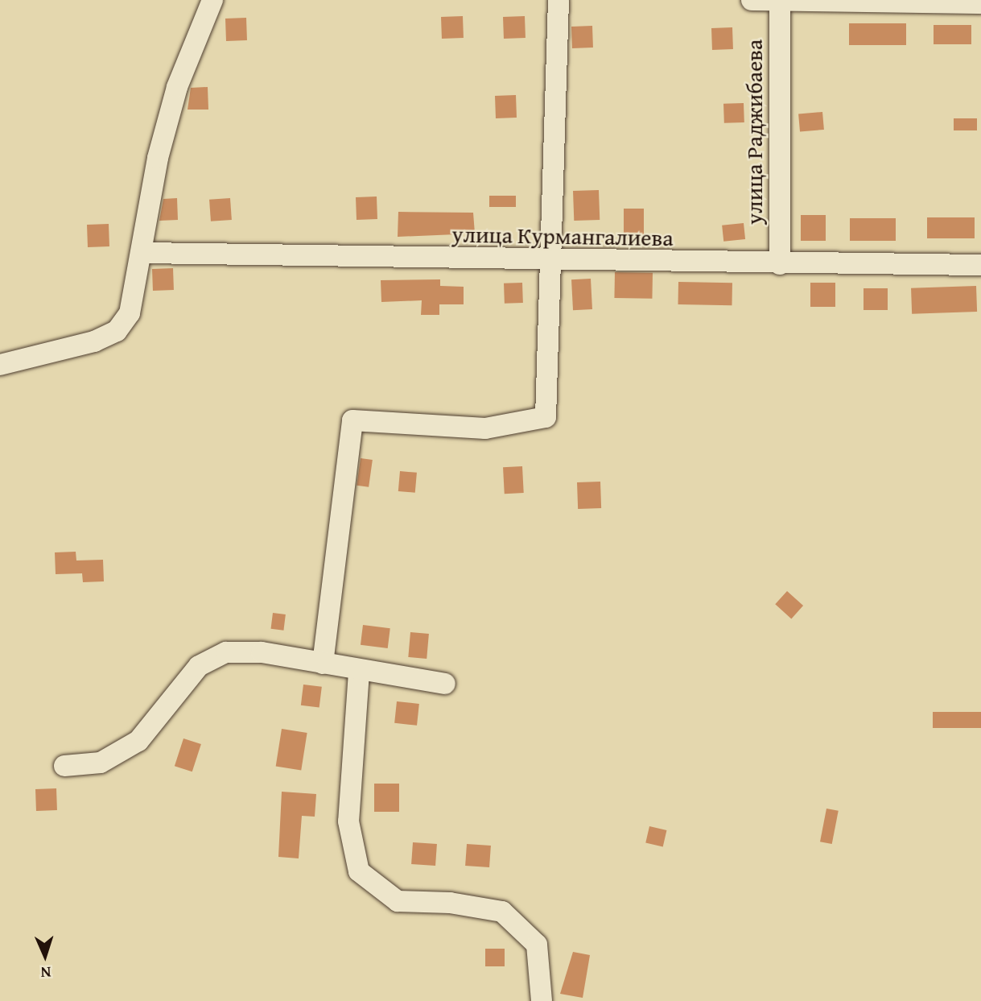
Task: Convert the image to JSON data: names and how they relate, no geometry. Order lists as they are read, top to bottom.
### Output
{
  "streets": {
    "street": ["улица Раджибаева", "улица Курмангалиева"]
  },
  "crossings": [
    ["улица Раджибаева", "улица Курмангалиева"]
  ],
  "north": "bottom"
}
